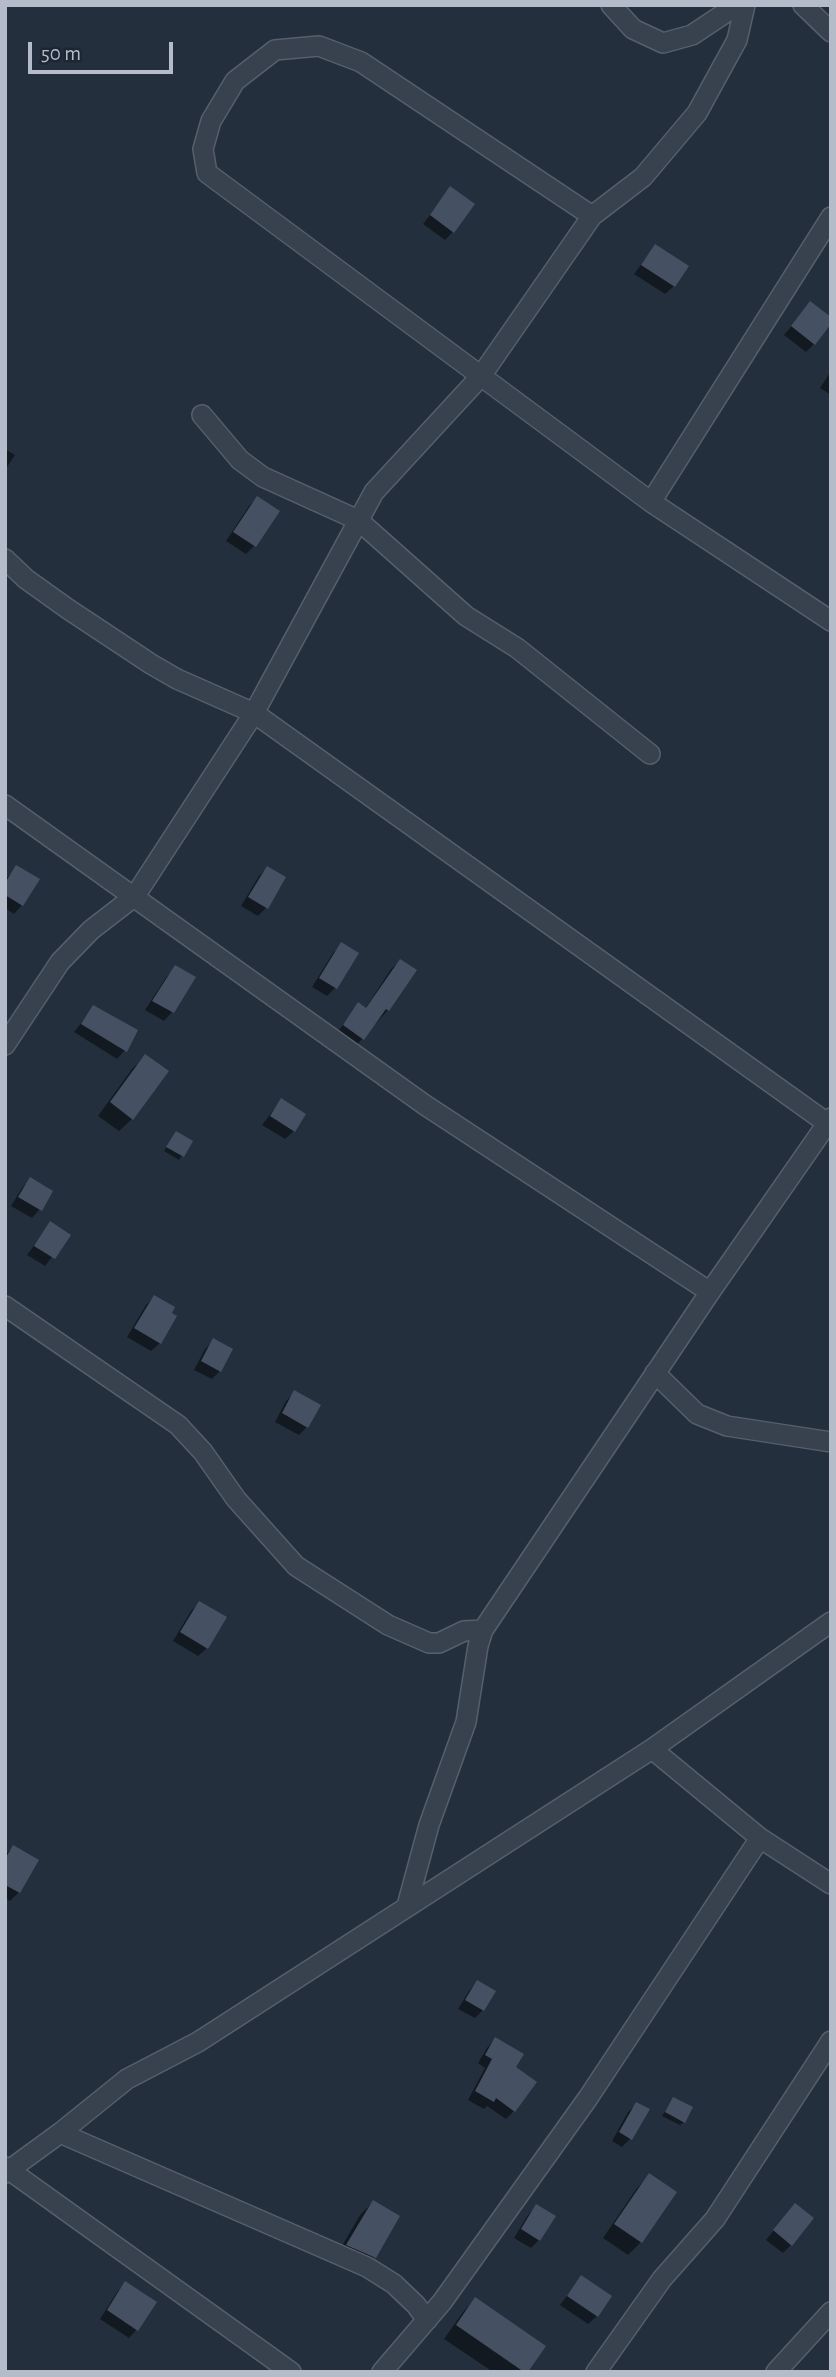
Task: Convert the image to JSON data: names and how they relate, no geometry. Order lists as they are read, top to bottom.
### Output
{
  "scale_bar": "50 m"
}
